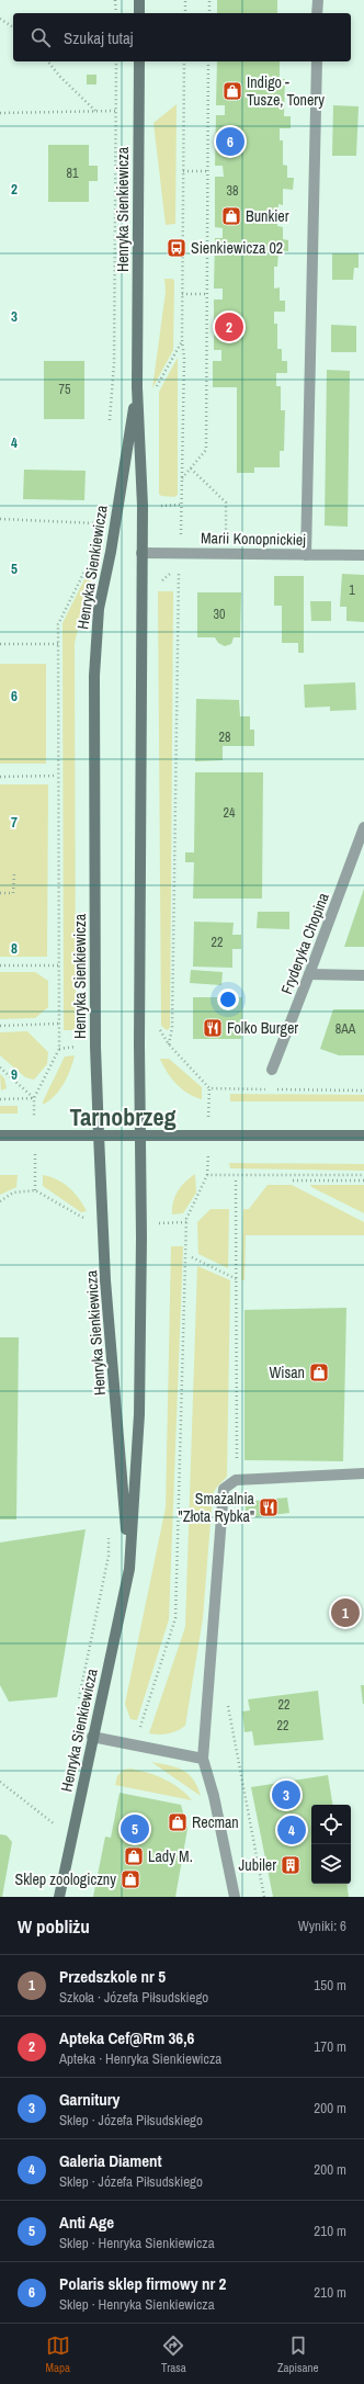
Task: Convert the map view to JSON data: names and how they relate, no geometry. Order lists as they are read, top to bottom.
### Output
{
  "streets": {
    "street": ["Henryka Sienkiewicza", "Marii Konopnickiej", "Fryderyka Chopina"]
  },
  "crossings": [
    ["Henryka Sienkiewicza", "Marii Konopnickiej"]
  ],
  "districts": ["Tarnobrzeg"],
  "places": {
    "shop": [
      "Indigo - Tusze, Tonery",
      "Bunkier",
      "Wisan",
      "Recman",
      "Lady M.",
      "Sklep zoologiczny"
    ],
    "bus stop": ["Sienkiewicza 02"],
    "restaurant": ["Folko Burger", "Smażalnia \"Złota Rybka\""],
    "building": ["Jubiler"]
  },
  "house_numbers": [
    "81",
    "38",
    "75",
    "1",
    "30",
    "28",
    "24",
    "22",
    "8AA",
    "22",
    "22"
  ],
  "page": {
    "search": "Szukaj tutaj",
    "pins": [
      "6",
      "2",
      "1",
      "3",
      "5",
      "4"
    ],
    "heading": ["W pobliżu", "Wyniki: 6"],
    "list": [
      {
        "mark": "1",
        "name": "Przedszkole nr 5",
        "note": "Szkoła · Józefa Piłsudskiego",
        "value": "150 m"
      },
      {
        "mark": "2",
        "name": "Apteka Cef@Rm 36,6",
        "note": "Apteka · Henryka Sienkiewicza",
        "value": "170 m"
      },
      {
        "mark": "3",
        "name": "Garnitury",
        "note": "Sklep · Józefa Piłsudskiego",
        "value": "200 m"
      },
      {
        "mark": "4",
        "name": "Galeria Diament",
        "note": "Sklep · Józefa Piłsudskiego",
        "value": "200 m"
      },
      {
        "mark": "5",
        "name": "Anti Age",
        "note": "Sklep · Henryka Sienkiewicza",
        "value": "210 m"
      },
      {
        "mark": "6",
        "name": "Polaris sklep firmowy nr 2",
        "note": "Sklep · Henryka Sienkiewicza",
        "value": "210 m"
      }
    ],
    "nav": ["Mapa", "Trasa", "Zapisane"]
  },
  "grid": {
    "rows": [
      "2",
      "3",
      "4",
      "5",
      "6",
      "7",
      "8",
      "9"
    ]
  }
}
